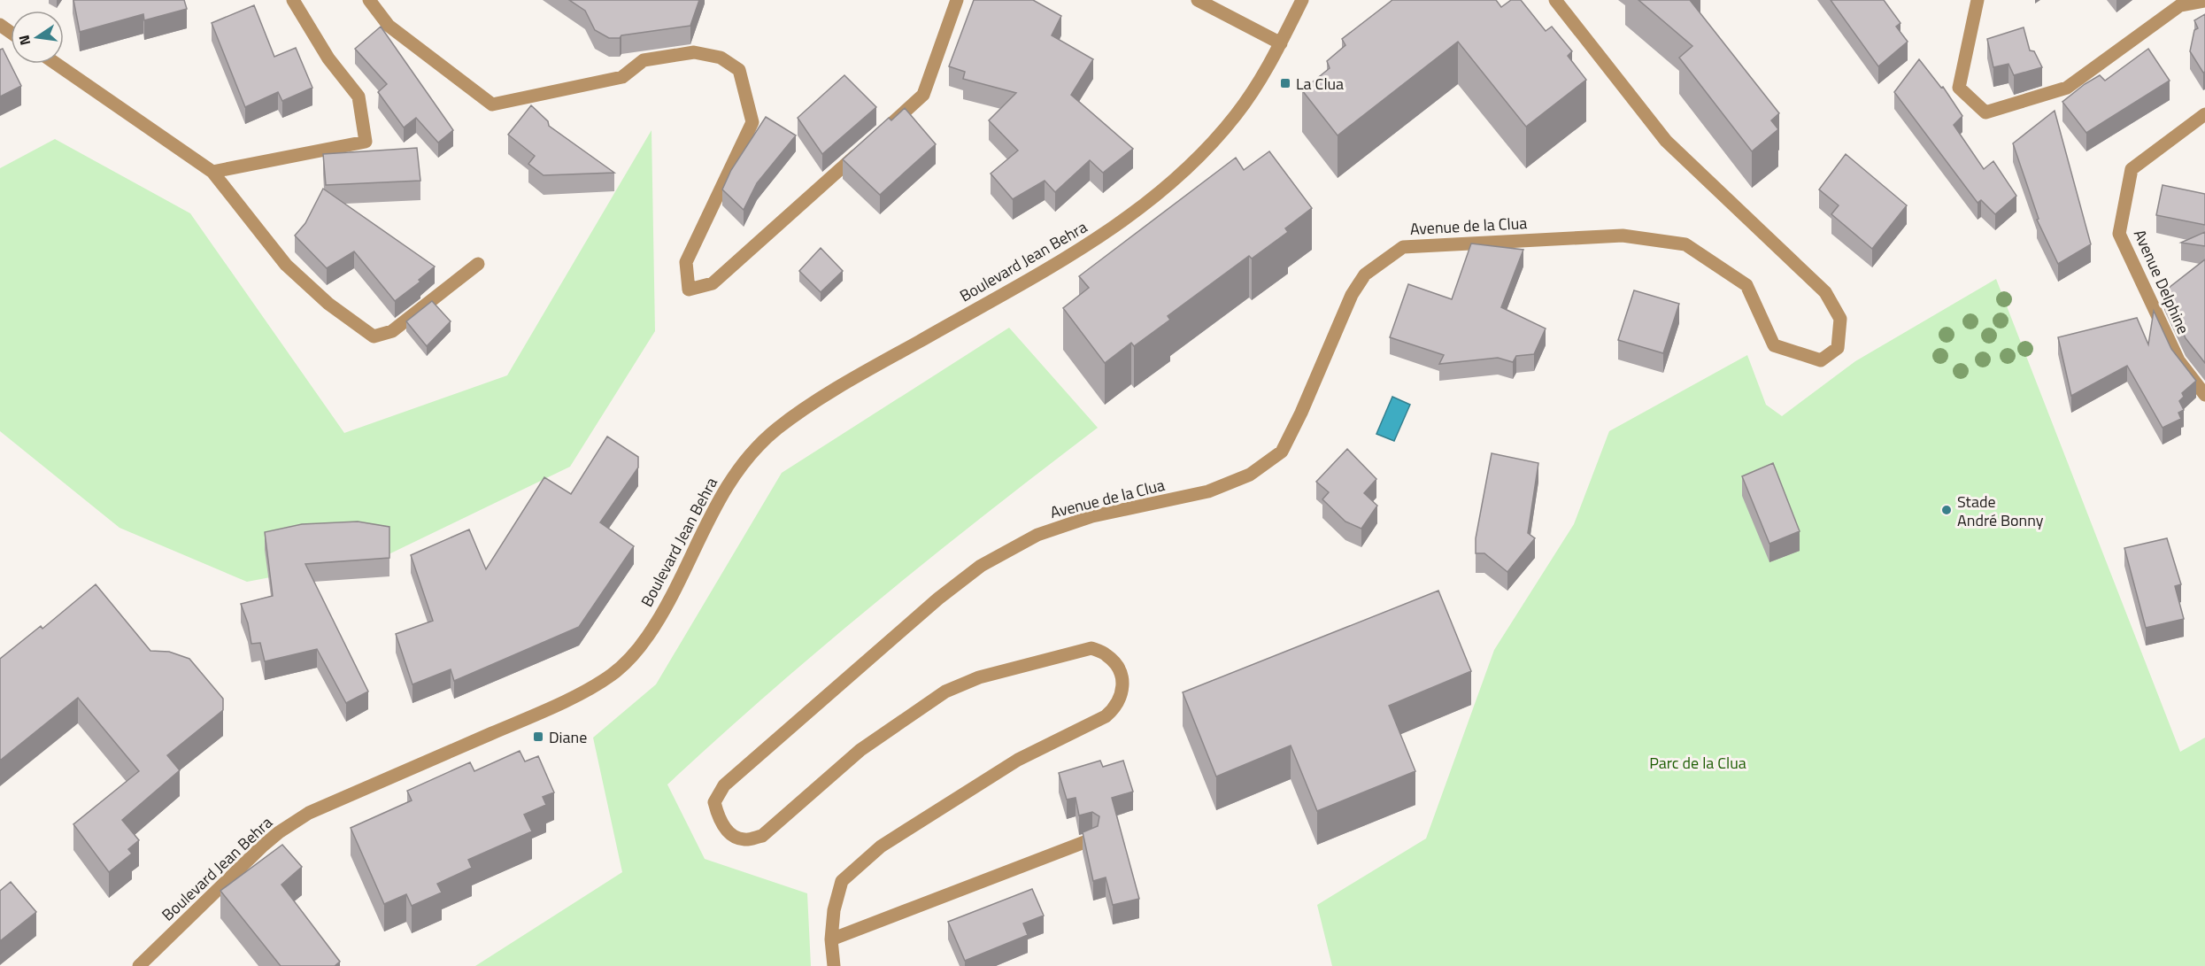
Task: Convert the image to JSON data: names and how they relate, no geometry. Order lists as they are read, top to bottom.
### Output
{
  "streets": {
    "street": ["Avenue de la Clua", "Boulevard Jean Behra", "Avenue Delphine"]
  },
  "parks": ["Parc de la Clua"],
  "places": {
    "transit": ["La Clua", "Diane"],
    "other": ["Stade André Bonny"]
  },
  "north": "left"
}
